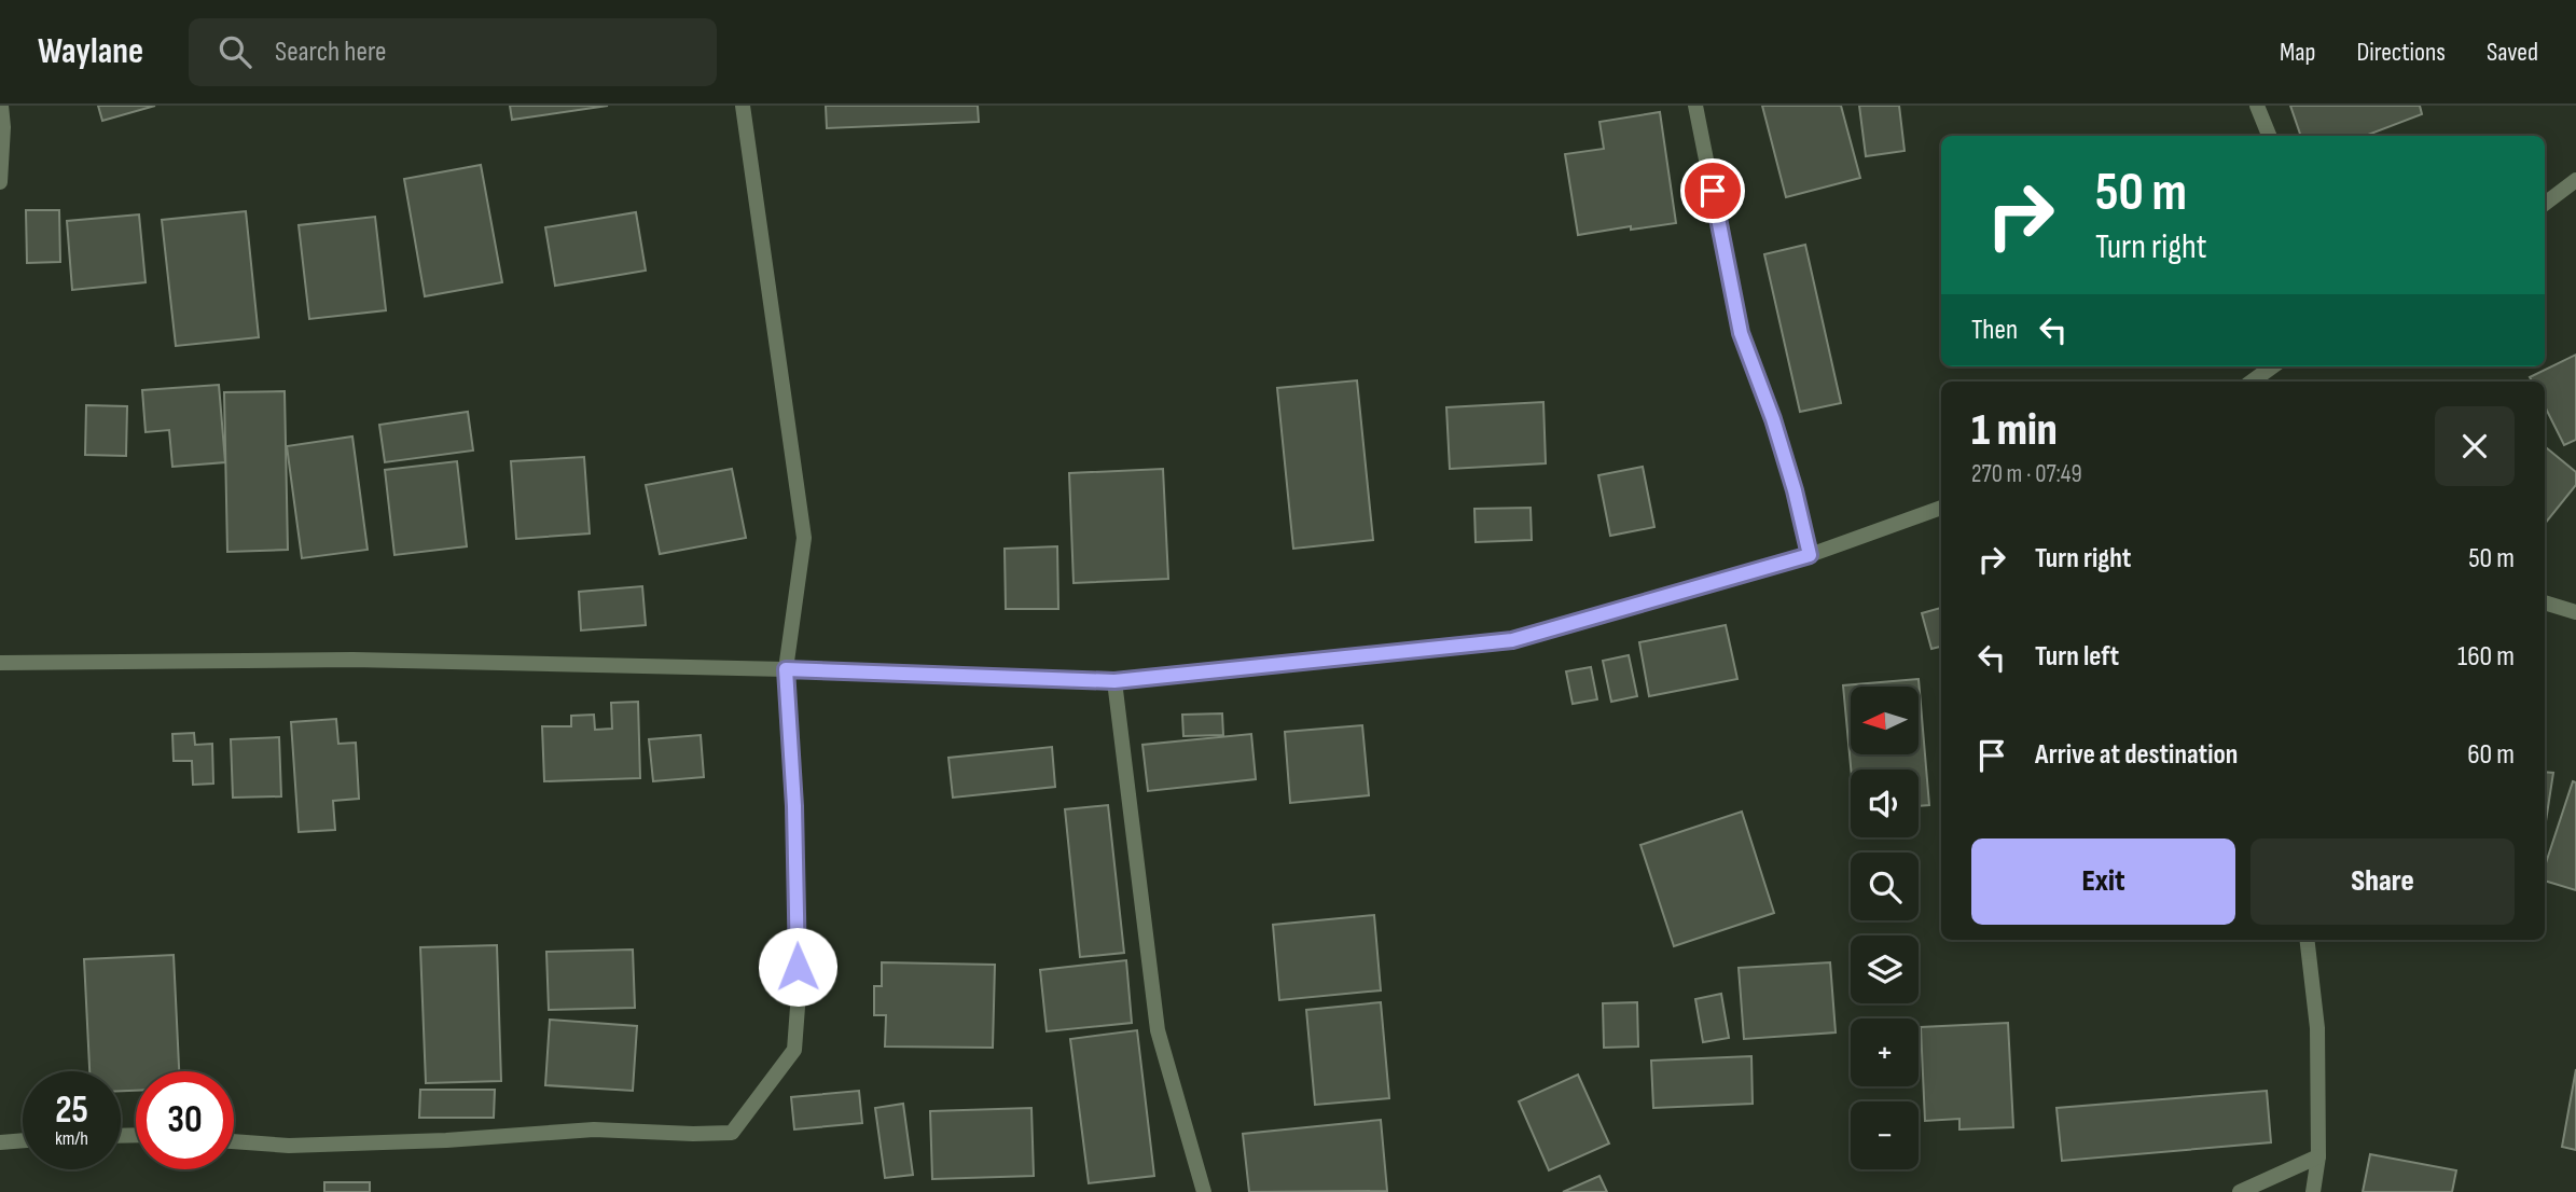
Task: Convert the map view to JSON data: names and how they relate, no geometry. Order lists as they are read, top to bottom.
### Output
{
  "north": "left",
  "page": {
    "header": "Waylane",
    "search": "Search here",
    "nav": ["Map", "Directions", "Saved"],
    "turn": ["50 m", "Turn right"],
    "then": "Then",
    "heading": ["1 min", "270 m · 07:49"],
    "list": [
      {
        "name": "Turn right",
        "value": "50 m"
      },
      {
        "name": "Turn left",
        "value": "160 m"
      },
      {
        "name": "Arrive at destination",
        "value": "60 m"
      }
    ],
    "map_buttons": ["+", "−"],
    "buttons": ["Exit", "Share"],
    "speed": "25 km/h",
    "limit": "30"
  }
}
